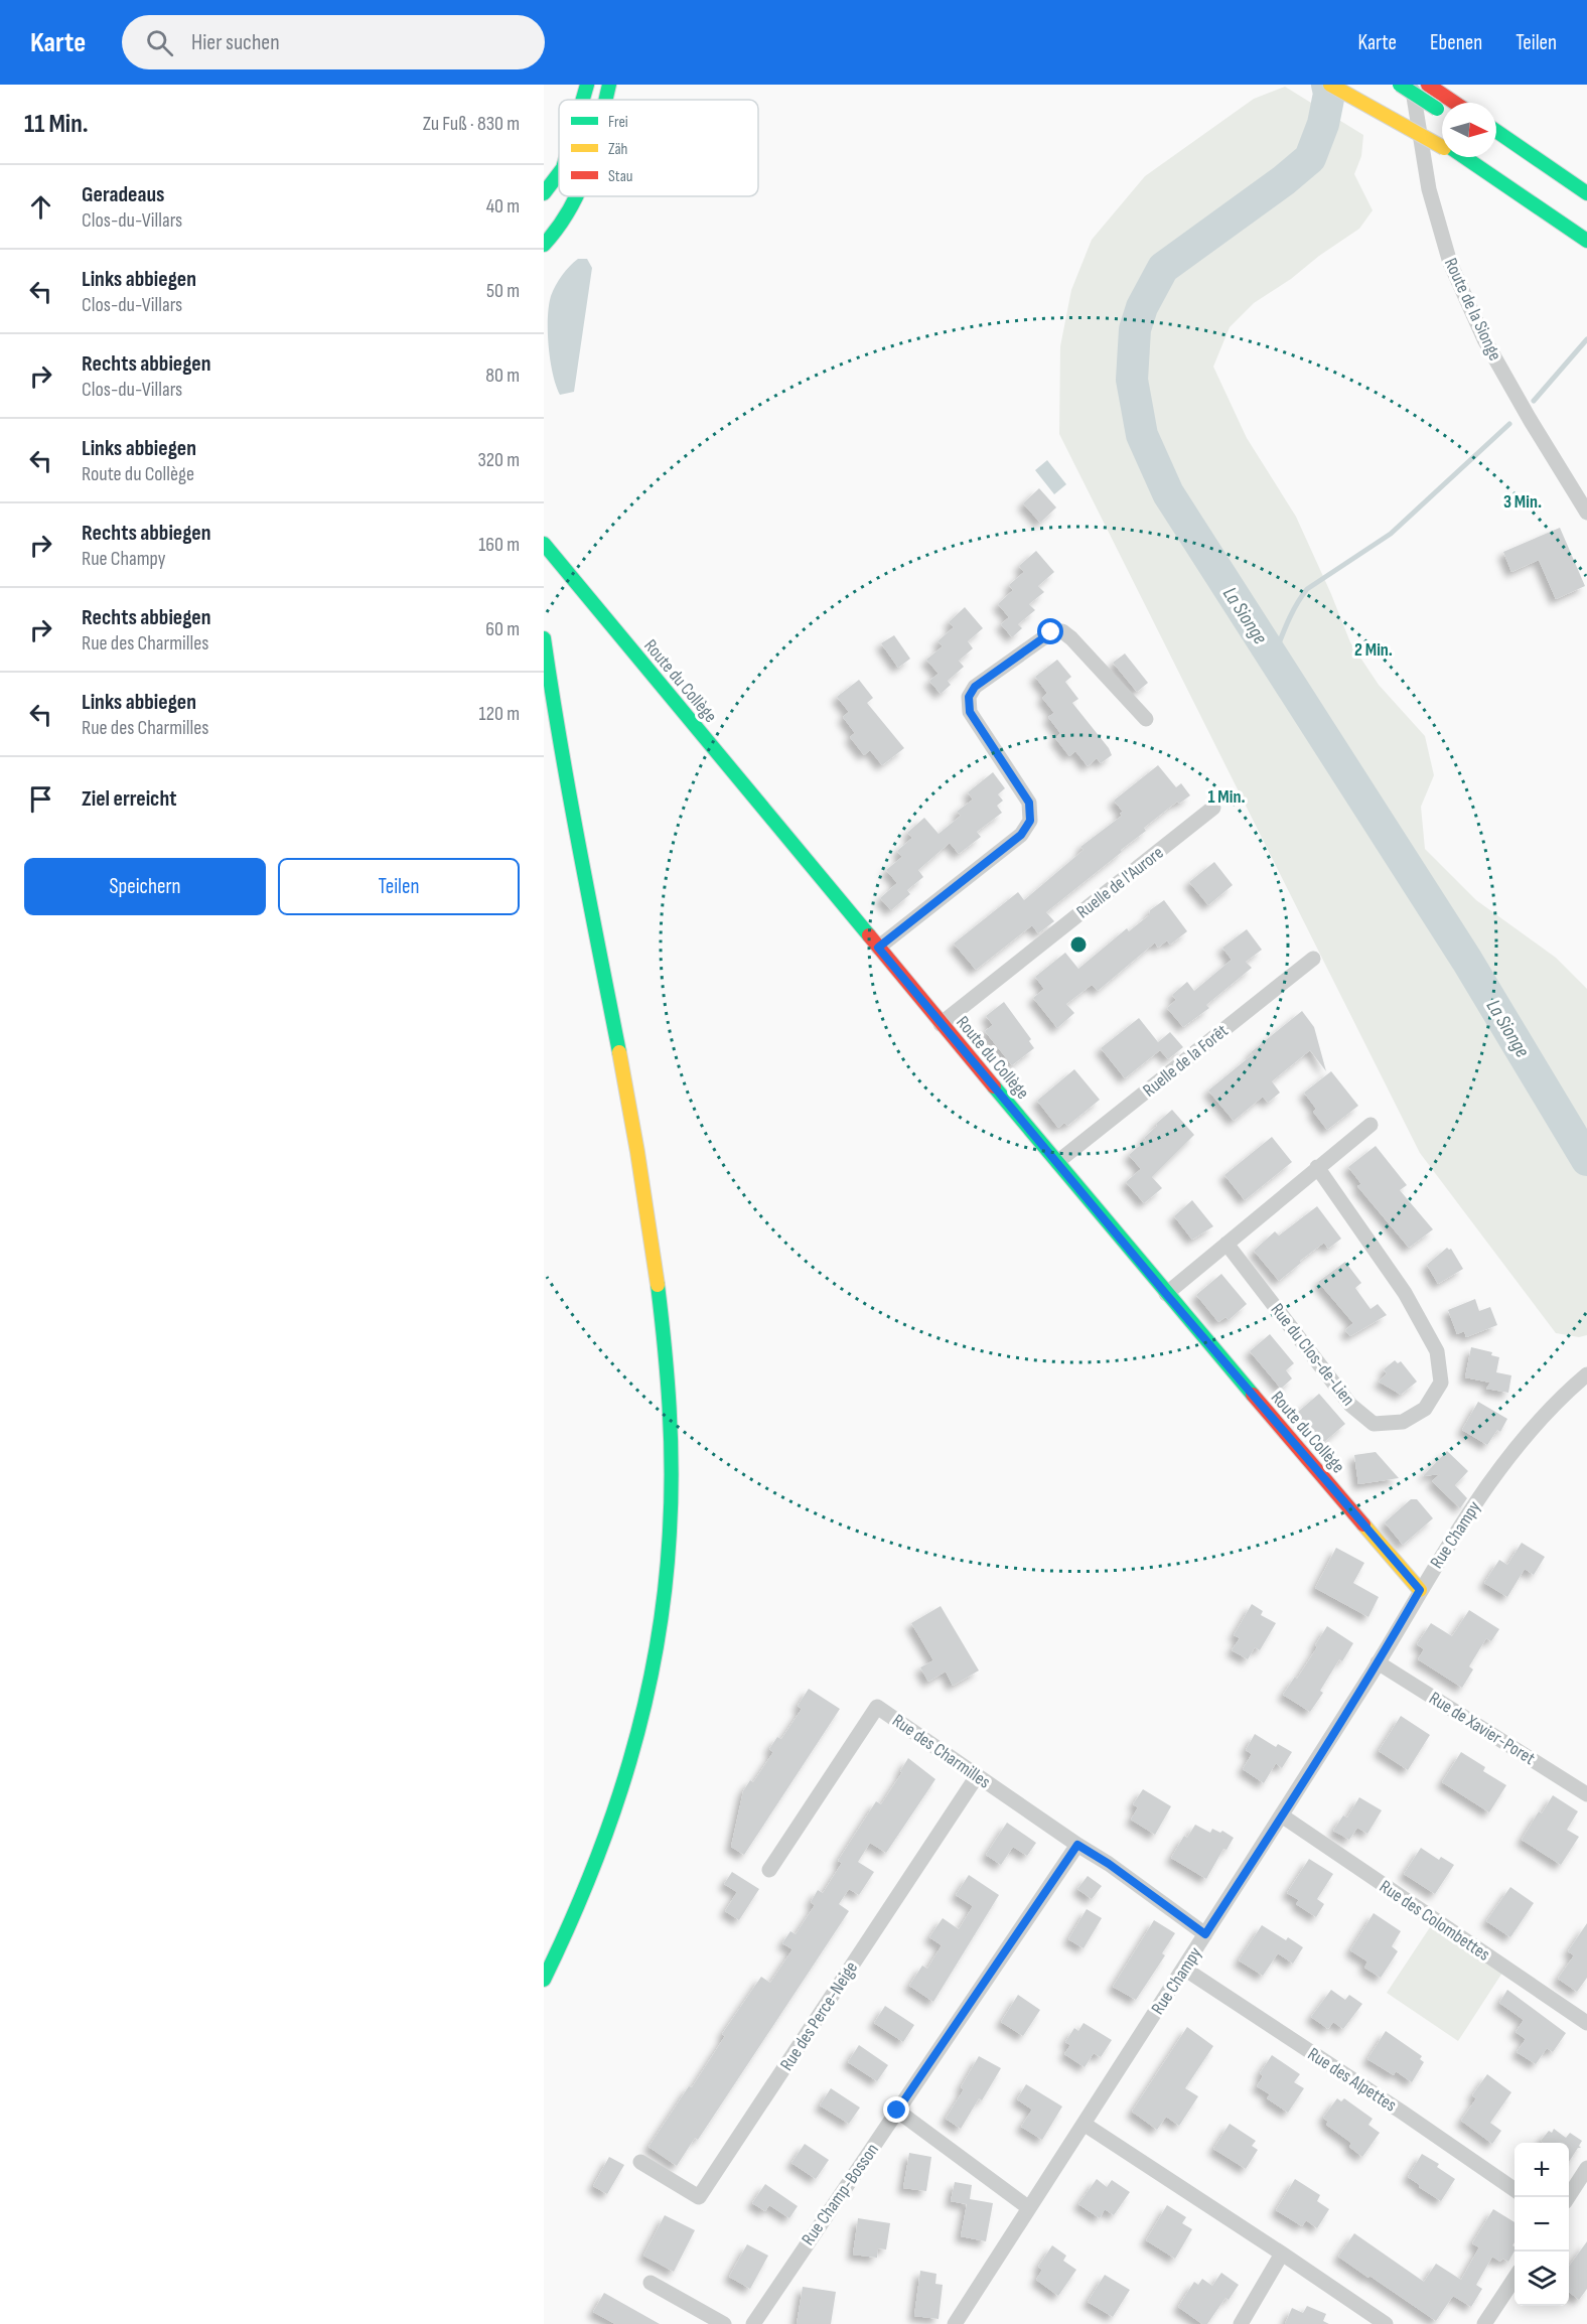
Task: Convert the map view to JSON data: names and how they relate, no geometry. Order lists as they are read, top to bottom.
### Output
{
  "streets": {
    "main road": ["Route du Collège"],
    "street": [
      "Route de la Sionge",
      "Ruelle de l'Aurore",
      "Ruelle de la Forêt",
      "Rue du Clos-de-Lien",
      "Rue Champy",
      "Rue de Xavier-Poret",
      "Rue des Charmilles",
      "Rue des Colombettes",
      "Rue des Perce-Neige",
      "Rue des Alpettes",
      "Rue Champ-Bosson"
    ]
  },
  "crossings": [
    ["Route du Collège", "Ruelle de l'Aurore"],
    ["Route du Collège", "Ruelle de la Forêt"],
    ["Route du Collège", "Rue Champy"],
    ["Rue Champy", "Rue de Xavier-Poret"],
    ["Rue Champy", "Rue des Charmilles"],
    ["Rue Champy", "Rue des Colombettes"],
    ["Rue Champy", "Rue des Alpettes"],
    ["Rue des Charmilles", "Rue des Perce-Neige"]
  ],
  "water": ["La Sionge"],
  "legend": ["Frei", "Zäh", "Stau"],
  "north": "right",
  "page": {
    "header": "Karte",
    "search": "Hier suchen",
    "nav": ["Karte", "Ebenen", "Teilen"],
    "heading": ["11 Min.", "Zu Fuß · 830 m"],
    "list": [
      ["Geradeaus", "Clos-du-Villars", "40 m"],
      ["Links abbiegen", "Clos-du-Villars", "50 m"],
      ["Rechts abbiegen", "Clos-du-Villars", "80 m"],
      ["Links abbiegen", "Route du Collège", "320 m"],
      ["Rechts abbiegen", "Rue Champy", "160 m"],
      ["Rechts abbiegen", "Rue des Charmilles", "60 m"],
      ["Links abbiegen", "Rue des Charmilles", "120 m"],
      "Ziel erreicht"
    ],
    "buttons": ["Speichern", "Teilen"],
    "map_buttons": ["+", "−"]
  },
  "rings": ["3 Min.", "2 Min.", "1 Min."]
}
